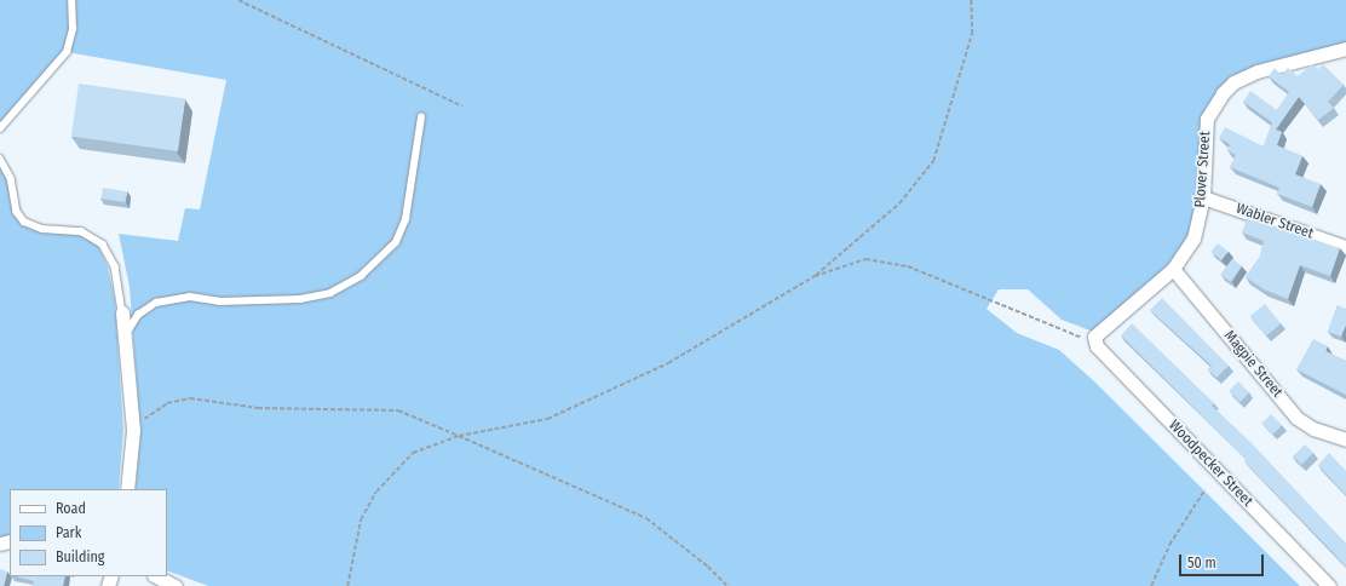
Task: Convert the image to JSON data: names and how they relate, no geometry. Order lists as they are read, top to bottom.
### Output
{
  "streets": {
    "street": [
      "Plover Street",
      "Wabler Street",
      "Magpie Street",
      "Woodpecker Street"
    ]
  },
  "crossings": [
    ["Plover Street", "Wabler Street"],
    ["Plover Street", "Magpie Street"],
    ["Plover Street", "Woodpecker Street"]
  ],
  "legend": ["Road", "Park", "Building"],
  "scale_bar": "50 m"
}
